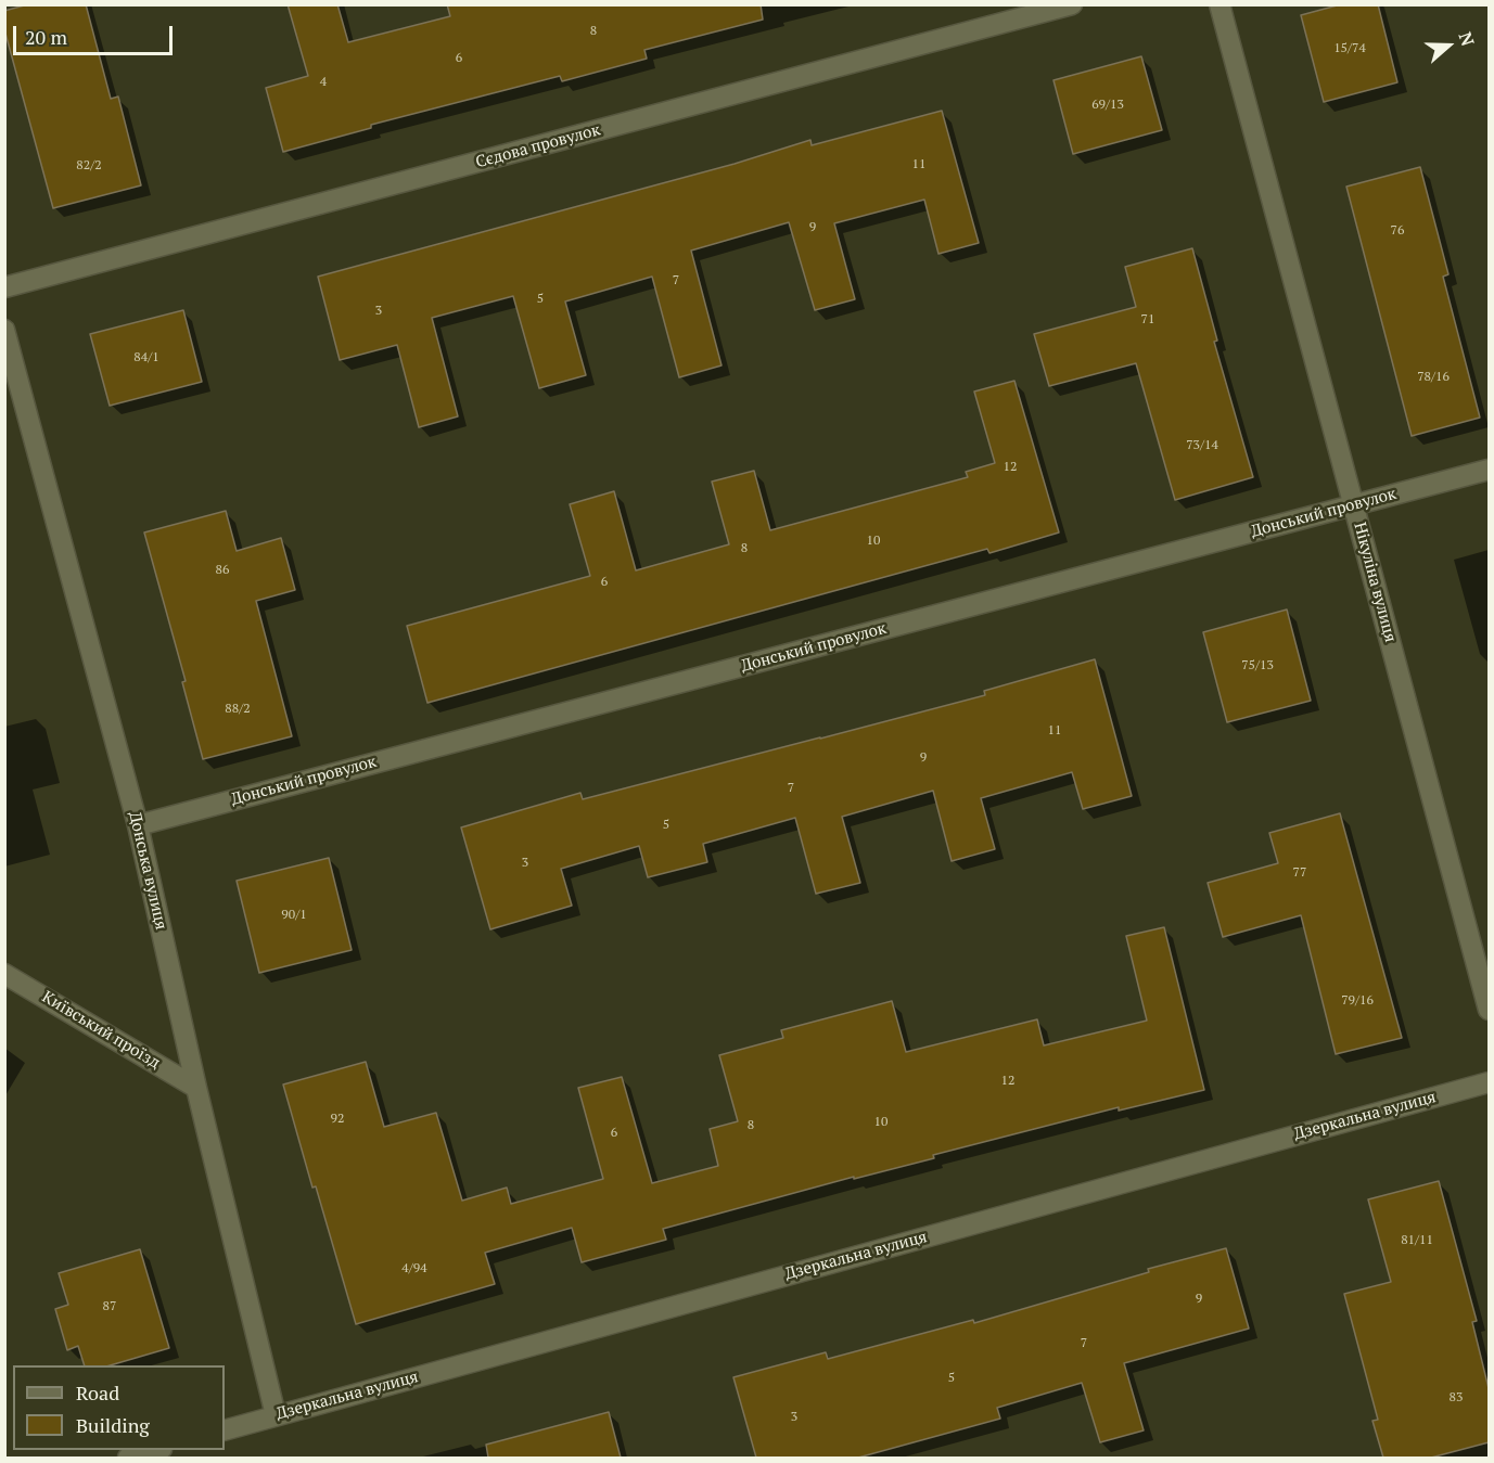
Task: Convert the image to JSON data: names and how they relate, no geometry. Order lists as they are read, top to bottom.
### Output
{
  "streets": {
    "street": [
      "Сєдова провулок",
      "Донський провулок",
      "Нікуліна вулиця",
      "Донська вулиця",
      "Київський проїзд",
      "Дзеркальна вулиця"
    ]
  },
  "crossings": [
    ["Донський провулок", "Нікуліна вулиця"],
    ["Донський провулок", "Донська вулиця"],
    ["Донська вулиця", "Київський проїзд"],
    ["Донська вулиця", "Дзеркальна вулиця"]
  ],
  "house_numbers": [
    "8",
    "15/74",
    "6",
    "4",
    "69/13",
    "11",
    "82/2",
    "9",
    "76",
    "7",
    "5",
    "3",
    "71",
    "84/1",
    "78/16",
    "73/14",
    "12",
    "10",
    "8",
    "86",
    "6",
    "75/13",
    "88/2",
    "11",
    "9",
    "7",
    "5",
    "3",
    "77",
    "90/1",
    "79/16",
    "12",
    "92",
    "10",
    "8",
    "6",
    "81/11",
    "4/94",
    "9",
    "87",
    "7",
    "5",
    "83",
    "3"
  ],
  "legend": ["Road", "Building"],
  "scale_bar": "20 m",
  "north": "right"
}
